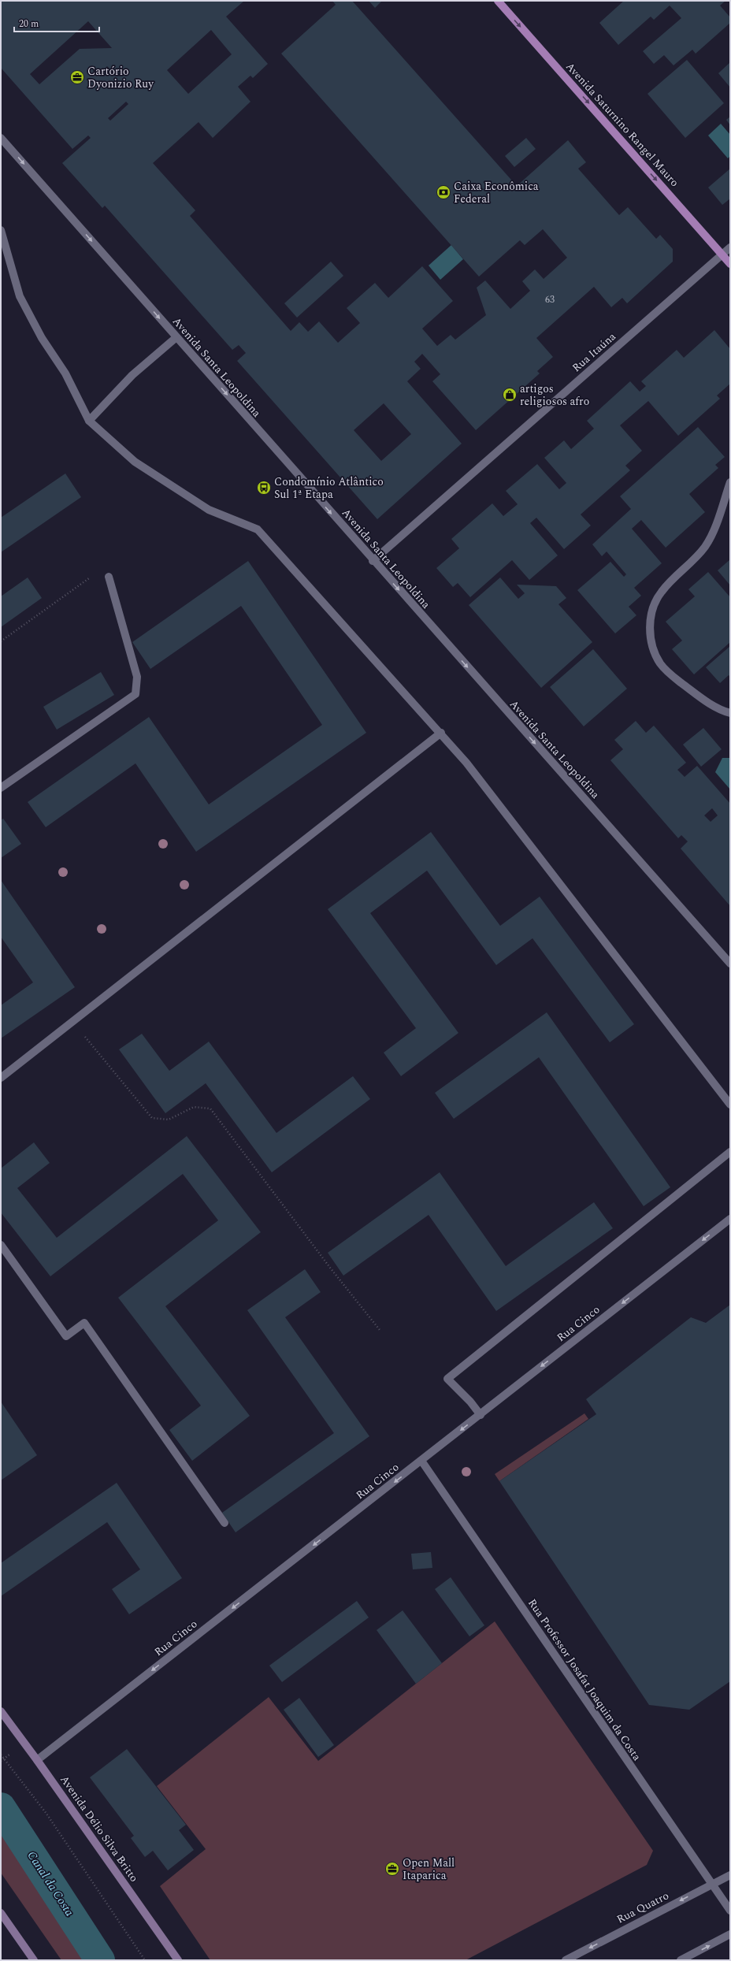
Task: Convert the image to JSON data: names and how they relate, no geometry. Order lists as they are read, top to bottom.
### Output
{
  "streets": {
    "main road": ["Avenida Saturnino Rangel Mauro", "Avenida Délio Silva Britto"],
    "street": [
      "Rua Itaúna",
      "Avenida Santa Leopoldina",
      "Rua Cinco",
      "Rua Professor Josafat Joaquim da Costa",
      "Rua Quatro"
    ]
  },
  "crossings": [
    ["Avenida Saturnino Rangel Mauro", "Rua Itaúna"],
    ["Rua Itaúna", "Avenida Santa Leopoldina"],
    ["Rua Cinco", "Rua Professor Josafat Joaquim da Costa"],
    ["Rua Cinco", "Avenida Délio Silva Britto"],
    ["Rua Professor Josafat Joaquim da Costa", "Rua Quatro"]
  ],
  "one_way": ["Avenida Saturnino Rangel Mauro", "Rua Cinco"],
  "water": ["Canal da Costa"],
  "places": {
    "office": ["Cartório Dyonizio Ruy", "Open Mall Itaparica"],
    "bank": ["Caixa Econômica Federal"],
    "shop": ["artigos religiosos afro"],
    "bus stop": ["Condomínio Atlântico Sul 1ª Etapa"]
  },
  "house_numbers": ["63"],
  "scale_bar": "20 m"
}
